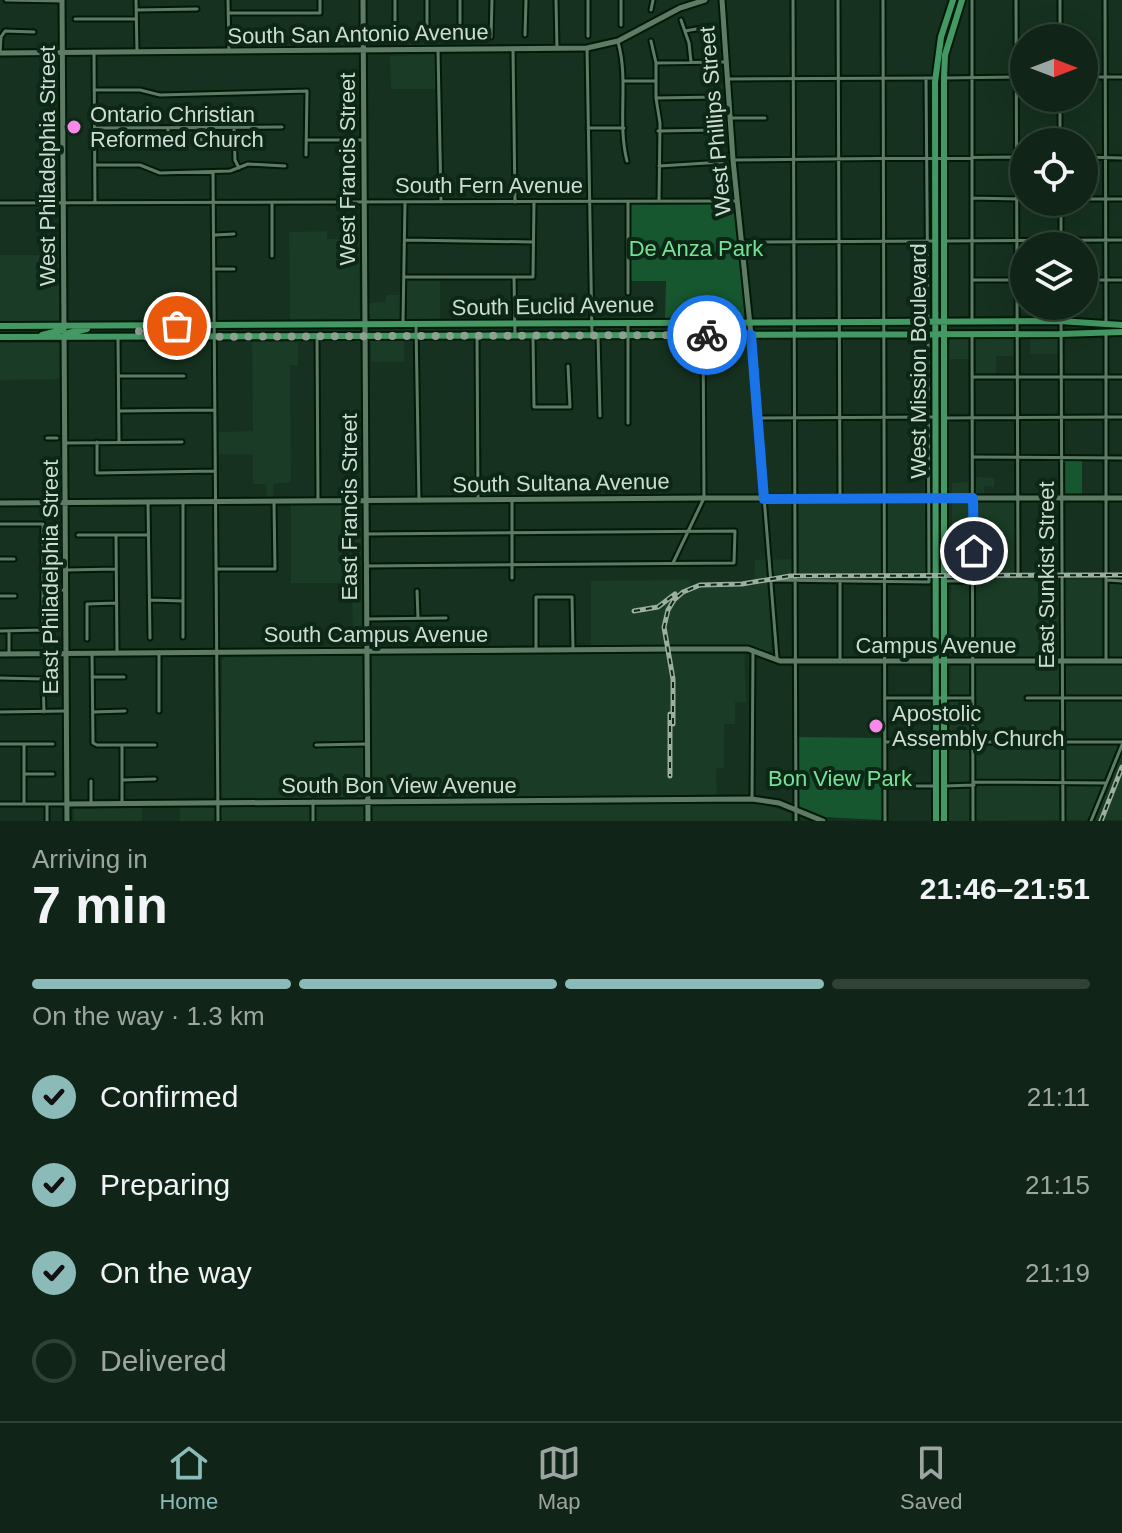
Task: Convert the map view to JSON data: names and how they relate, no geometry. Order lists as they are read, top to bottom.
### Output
{
  "streets": {
    "main road": ["South Euclid Avenue", "West Mission Boulevard"],
    "street": [
      "South San Antonio Avenue",
      "West Phillips Street",
      "West Philadelphia Street",
      "West Francis Street",
      "South Fern Avenue",
      "South Sultana Avenue",
      "East Francis Street",
      "East Sunkist Street",
      "East Philadelphia Street",
      "South Campus Avenue",
      "Campus Avenue",
      "South Bon View Avenue"
    ]
  },
  "crossings": [
    ["South San Antonio Avenue", "West Philadelphia Street"],
    ["South San Antonio Avenue", "West Francis Street"],
    ["West Phillips Street", "South Fern Avenue"],
    ["West Phillips Street", "South Euclid Avenue"],
    ["West Philadelphia Street", "South Fern Avenue"],
    ["West Philadelphia Street", "South Euclid Avenue"],
    ["West Philadelphia Street", "East Philadelphia Street"],
    ["West Francis Street", "South Fern Avenue"],
    ["West Francis Street", "South Euclid Avenue"],
    ["West Francis Street", "East Francis Street"],
    ["South Euclid Avenue", "West Mission Boulevard"],
    ["South Euclid Avenue", "East Francis Street"],
    ["South Euclid Avenue", "East Sunkist Street"],
    ["South Euclid Avenue", "East Philadelphia Street"],
    ["West Mission Boulevard", "South Sultana Avenue"],
    ["South Sultana Avenue", "East Francis Street"],
    ["South Sultana Avenue", "East Sunkist Street"],
    ["South Sultana Avenue", "East Philadelphia Street"],
    ["East Francis Street", "South Campus Avenue"],
    ["East Francis Street", "South Bon View Avenue"],
    ["East Sunkist Street", "Campus Avenue"],
    ["East Philadelphia Street", "South Campus Avenue"],
    ["East Philadelphia Street", "South Bon View Avenue"],
    ["South Campus Avenue", "Campus Avenue"]
  ],
  "parks": ["De Anza Park", "Bon View Park"],
  "places": ["Ontario Christian Reformed Church", "Apostolic Assembly Church"],
  "north": "right",
  "page": {
    "heading": ["7 min", "Arriving in", "21:46–21:51"],
    "bar": "On the way · 1.3 km",
    "list": [
      ["Confirmed", "21:11"],
      ["Preparing", "21:15"],
      ["On the way", "21:19"],
      "Delivered"
    ],
    "tabs": ["Home", "Map", "Saved"]
  }
}
